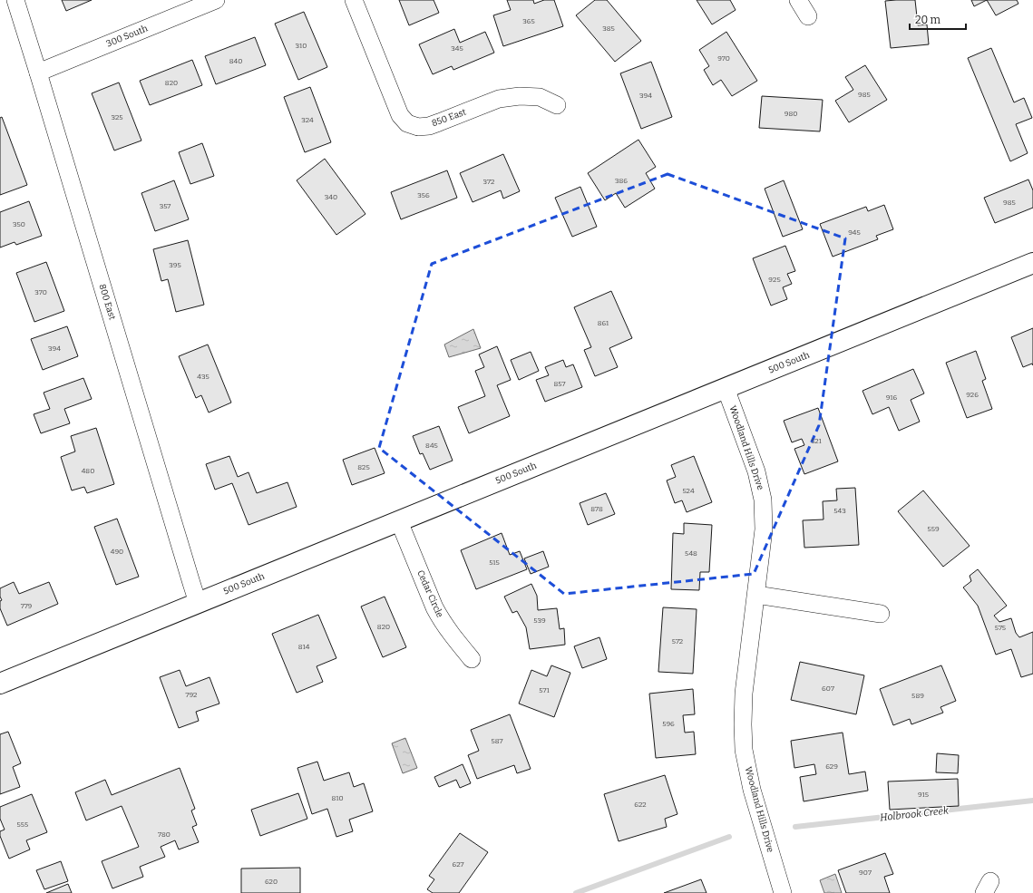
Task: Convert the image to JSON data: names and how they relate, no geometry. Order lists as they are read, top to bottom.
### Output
{
  "streets": {
    "street": [
      "300 South",
      "850 East",
      "800 East",
      "500 South",
      "Woodland Hills Drive",
      "Cedar Circle"
    ]
  },
  "crossings": [
    ["300 South", "800 East"],
    ["800 East", "500 South"],
    ["500 South", "Woodland Hills Drive"],
    ["500 South", "Cedar Circle"]
  ],
  "water": ["Holbrook Creek"],
  "house_numbers": [
    "365",
    "385",
    "310",
    "345",
    "970",
    "840",
    "820",
    "985",
    "394",
    "980",
    "325",
    "324",
    "386",
    "372",
    "356",
    "340",
    "985",
    "357",
    "350",
    "945",
    "395",
    "925",
    "370",
    "861",
    "394",
    "435",
    "857",
    "926",
    "916",
    "521",
    "845",
    "825",
    "480",
    "524",
    "878",
    "543",
    "559",
    "490",
    "548",
    "515",
    "779",
    "539",
    "820",
    "575",
    "572",
    "814",
    "607",
    "571",
    "792",
    "589",
    "596",
    "587",
    "629",
    "915",
    "810",
    "622",
    "555",
    "780",
    "627",
    "907",
    "620"
  ],
  "scale_bar": "20 m"
}
